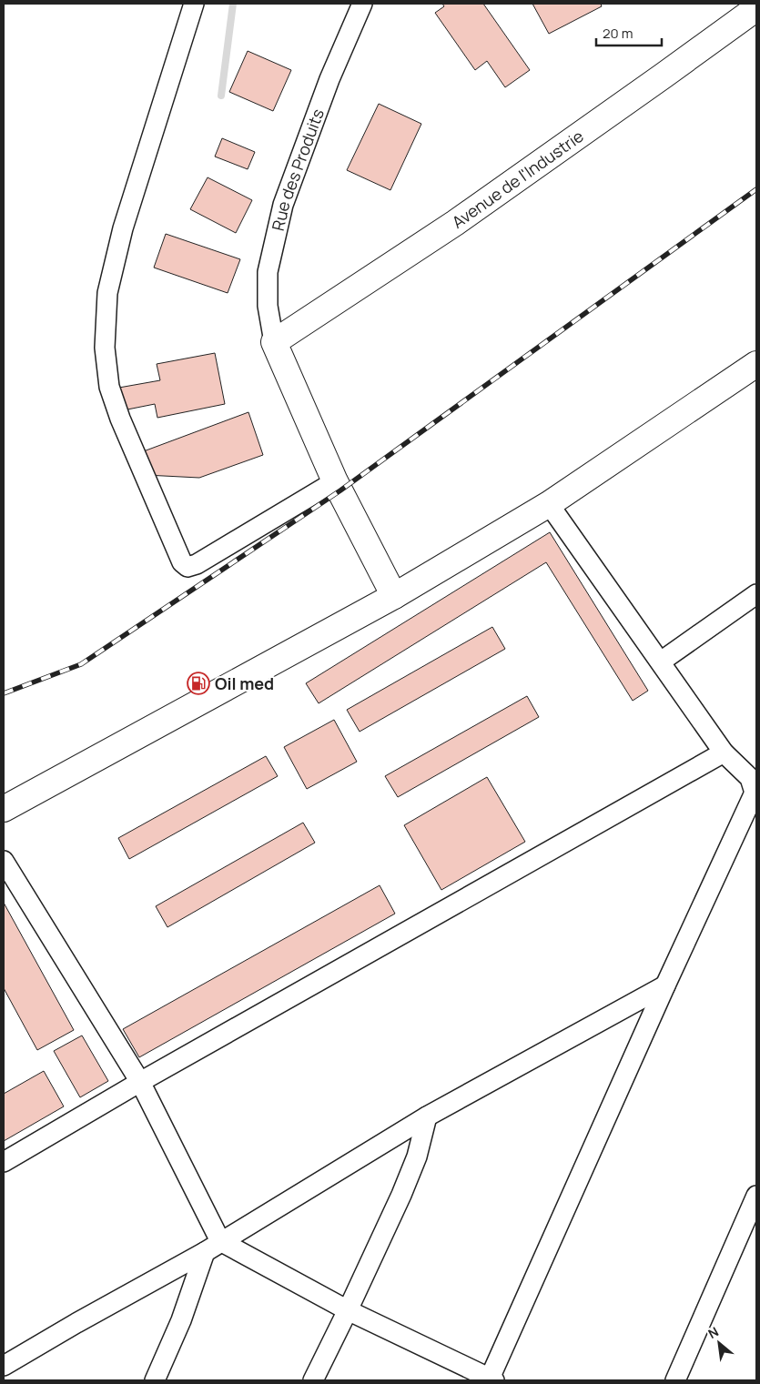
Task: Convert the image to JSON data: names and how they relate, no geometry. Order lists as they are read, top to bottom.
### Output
{
  "streets": {
    "main road": ["Avenue de l'Industrie"],
    "street": ["Rue des Produits"]
  },
  "crossings": [
    ["Rue des Produits", "Avenue de l'Industrie"]
  ],
  "places": {
    "fuel station": ["Oil med"]
  },
  "scale_bar": "20 m",
  "north": "top left"
}
